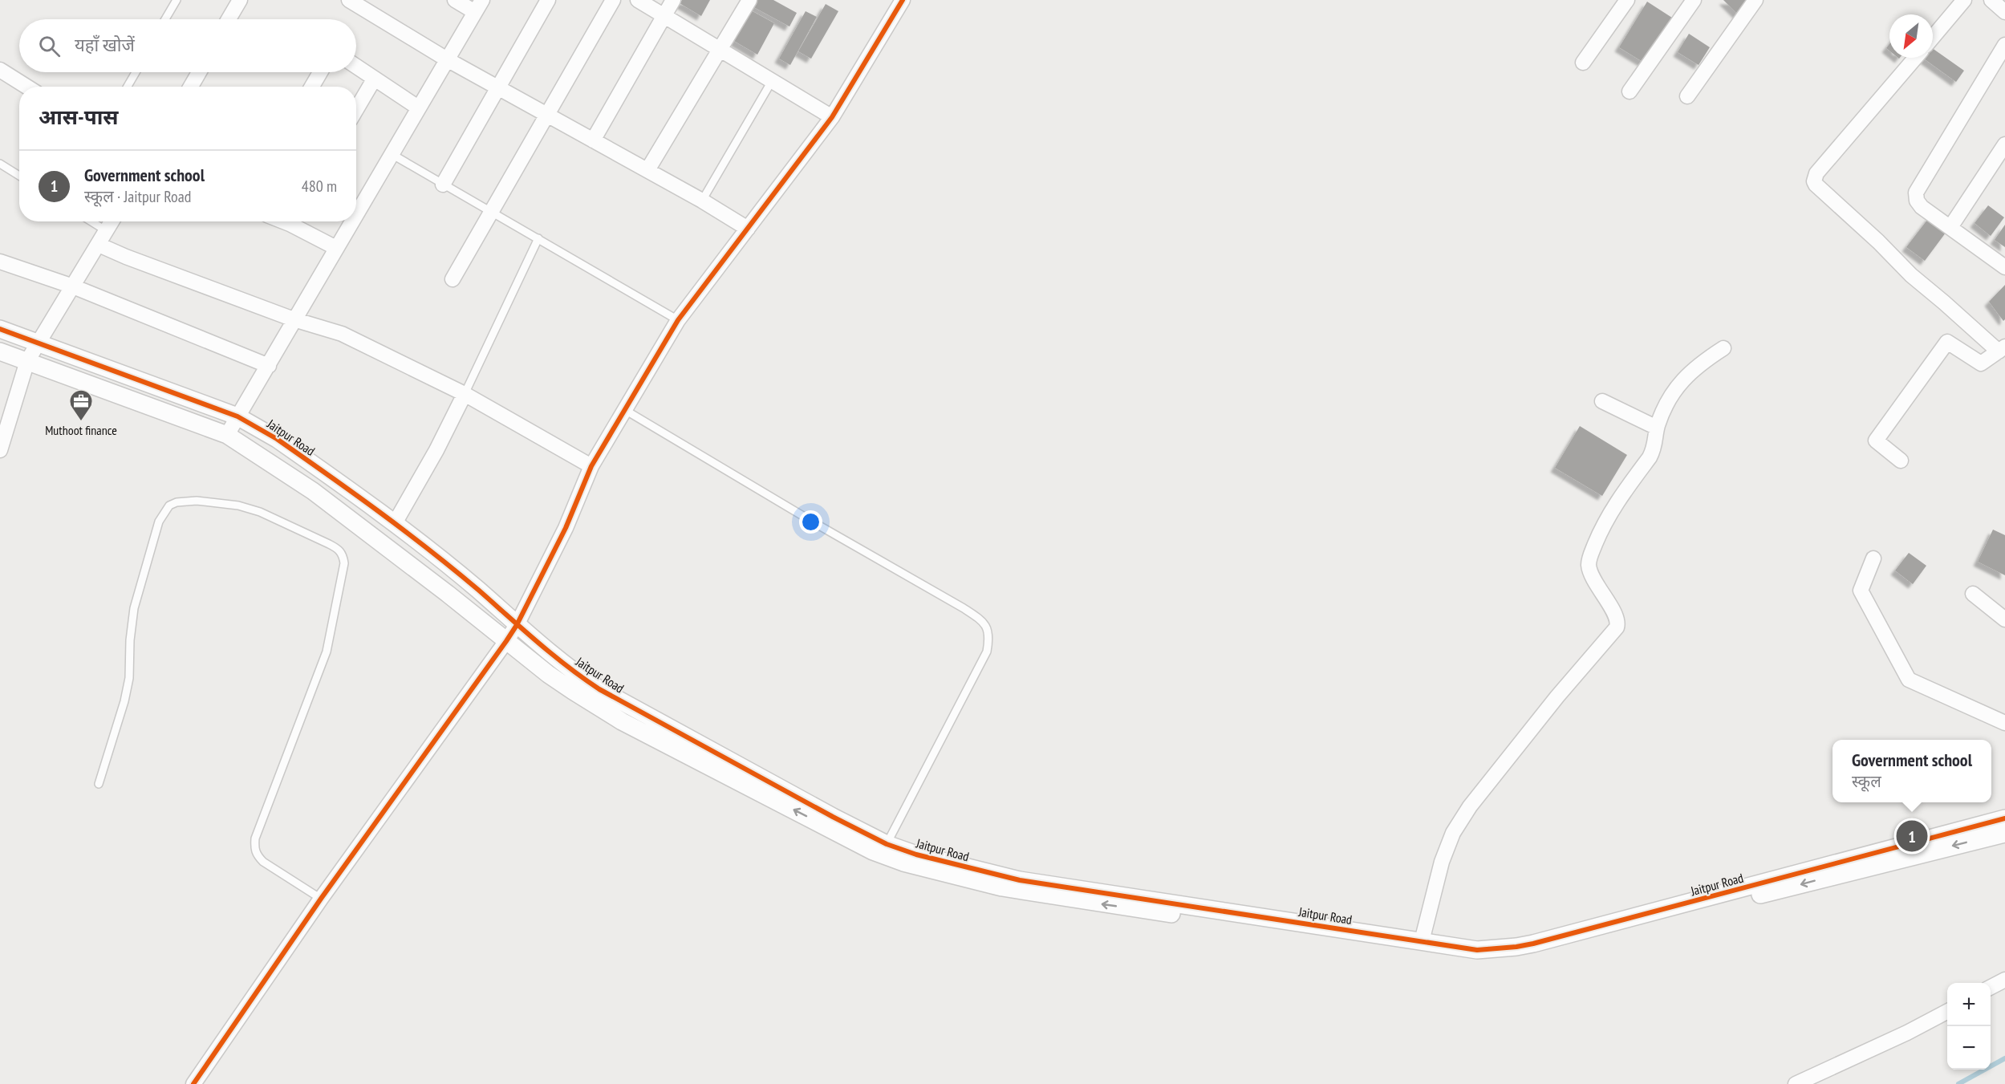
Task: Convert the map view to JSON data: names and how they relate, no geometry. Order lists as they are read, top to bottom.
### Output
{
  "streets": {
    "street": ["Jaitpur Road"]
  },
  "places": {
    "office": ["Muthoot finance"]
  },
  "north": "bottom left",
  "page": {
    "search": "यहाँ खोजें",
    "heading": "आस-पास",
    "list": [
      {
        "mark": "1",
        "name": "Government school",
        "note": "स्कूल · Jaitpur Road",
        "value": "480 m"
      }
    ],
    "popup": ["Government school", "स्कूल"],
    "pins": "1",
    "map_buttons": ["+", "−"]
  }
}
